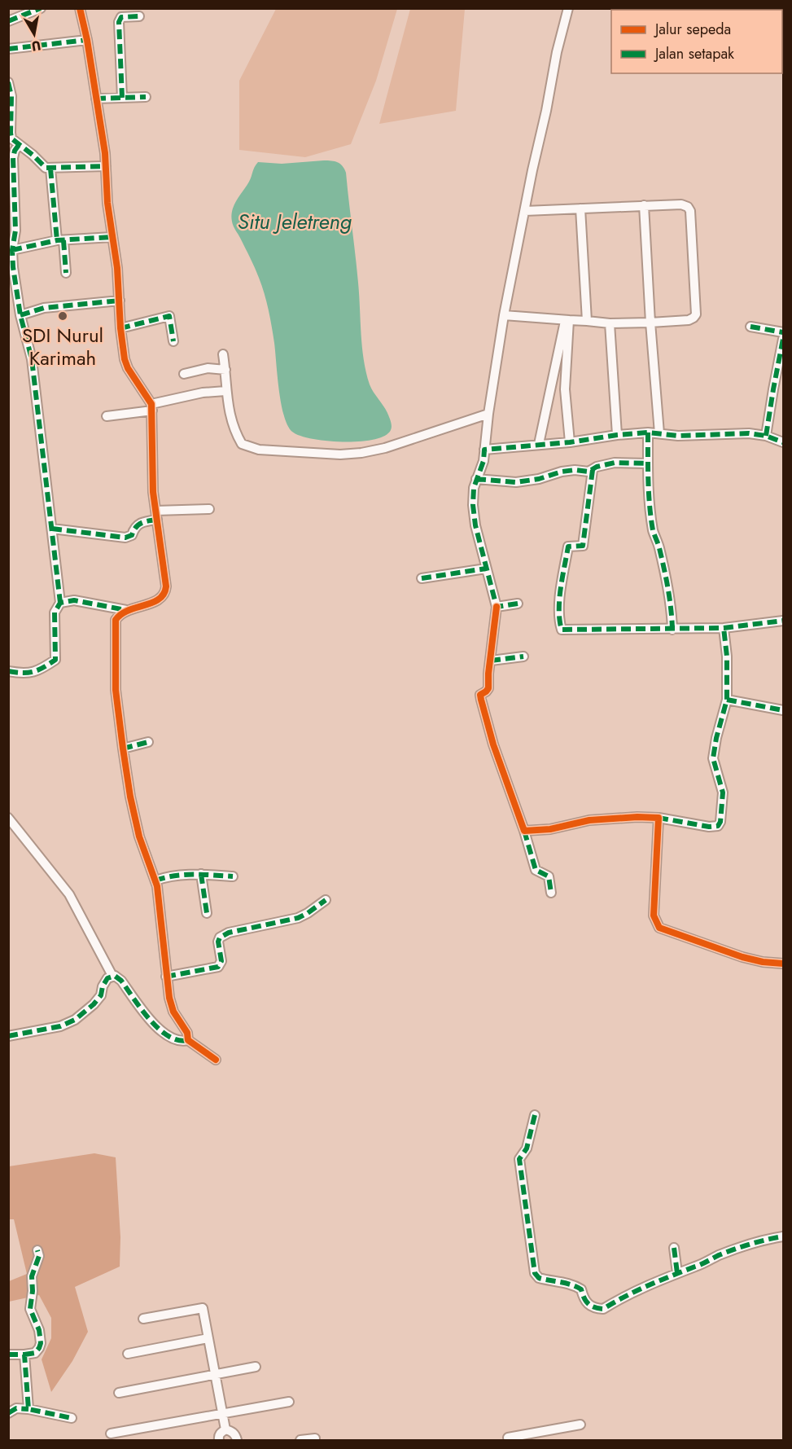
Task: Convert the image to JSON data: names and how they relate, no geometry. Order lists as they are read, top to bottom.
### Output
{
  "water": ["Situ Jeletreng"],
  "places": ["SDI Nurul Karimah"],
  "legend": ["Jalur sepeda", "Jalan setapak"],
  "north": "bottom"
}
